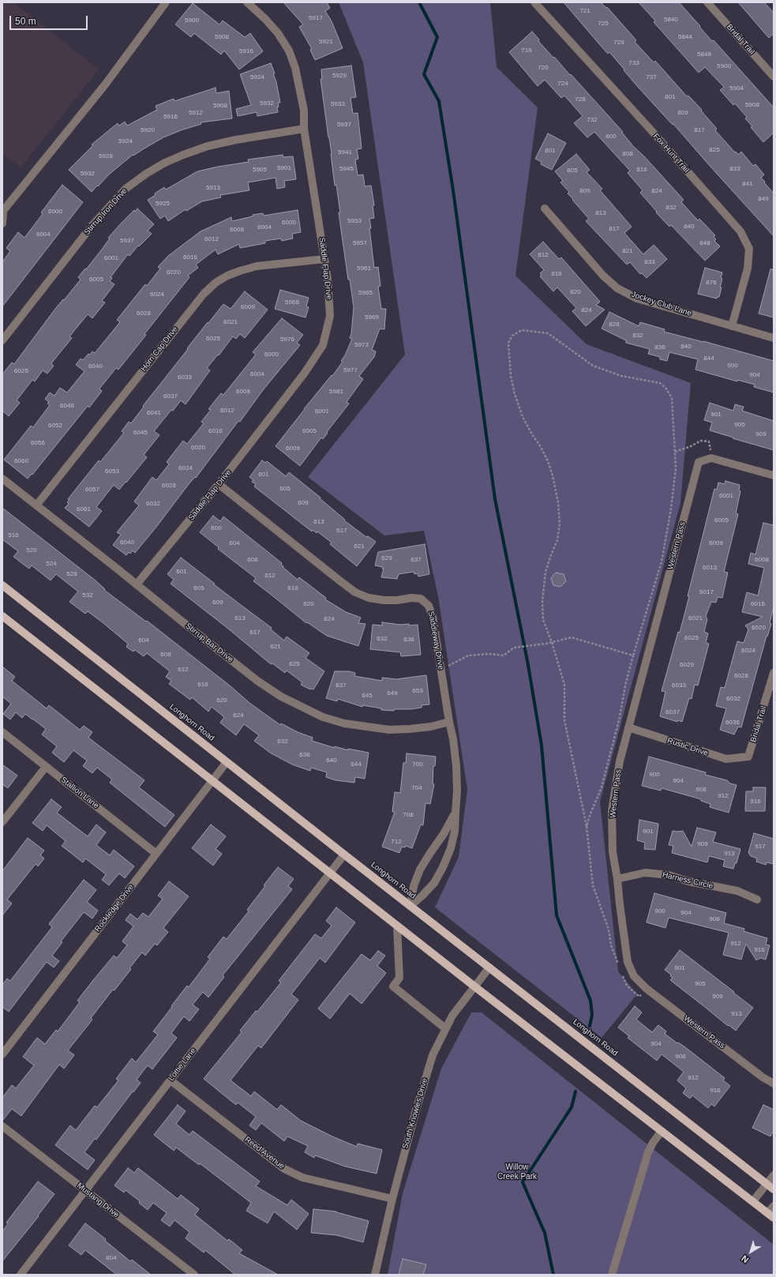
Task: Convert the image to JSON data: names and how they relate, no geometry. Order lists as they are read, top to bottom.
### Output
{
  "streets": {
    "main road": ["Longhorn Road"],
    "street": [
      "Bridal Trail",
      "Fox Hunt Trail",
      "Stirrup Iron Drive",
      "Saddle Flap Drive",
      "Jockey Club Lane",
      "Horn Cap Drive",
      "Western Pass",
      "Saddleway Drive",
      "Stirrup Bar Drive",
      "Rustic Drive",
      "Stallion Lane",
      "Harness Circle",
      "Rockledge Drive",
      "Lottie Lane",
      "South Knowles Drive",
      "Reed Avenue",
      "Mustang Drive"
    ]
  },
  "crossings": [
    ["Bridal Trail", "Rustic Drive"],
    ["Fox Hunt Trail", "Jockey Club Lane"],
    ["Stirrup Iron Drive", "Saddle Flap Drive"],
    ["Saddle Flap Drive", "Horn Cap Drive"],
    ["Saddle Flap Drive", "Saddleway Drive"],
    ["Saddle Flap Drive", "Stirrup Bar Drive"],
    ["Horn Cap Drive", "Stirrup Bar Drive"],
    ["Western Pass", "Rustic Drive"],
    ["Western Pass", "Harness Circle"],
    ["Saddleway Drive", "Stirrup Bar Drive"],
    ["Saddleway Drive", "Longhorn Road"],
    ["Longhorn Road", "Rockledge Drive"],
    ["Longhorn Road", "Lottie Lane"],
    ["Longhorn Road", "South Knowles Drive"],
    ["Stallion Lane", "Rockledge Drive"],
    ["Lottie Lane", "Reed Avenue"],
    ["Lottie Lane", "Mustang Drive"],
    ["South Knowles Drive", "Reed Avenue"]
  ],
  "parks": ["Willow Creek Park"],
  "house_numbers": [
    "721",
    "5917",
    "5840",
    "5900",
    "725",
    "5908",
    "5844",
    "5921",
    "729",
    "716",
    "5916",
    "5848",
    "733",
    "5900",
    "720",
    "5929",
    "5924",
    "737",
    "724",
    "5904",
    "801",
    "728",
    "5932",
    "5933",
    "5908",
    "5908",
    "5912",
    "809",
    "5916",
    "732",
    "5937",
    "5920",
    "817",
    "800",
    "5924",
    "825",
    "801",
    "5941",
    "808",
    "5928",
    "5901",
    "5945",
    "833",
    "5905",
    "816",
    "805",
    "5932",
    "841",
    "5913",
    "809",
    "824",
    "849",
    "5925",
    "832",
    "6000",
    "813",
    "5953",
    "6000",
    "840",
    "6004",
    "817",
    "6008",
    "6004",
    "6012",
    "5937",
    "5957",
    "848",
    "821",
    "812",
    "6016",
    "6001",
    "833",
    "5961",
    "6020",
    "816",
    "6005",
    "876",
    "820",
    "5965",
    "6024",
    "5968",
    "6009",
    "824",
    "6028",
    "5969",
    "6021",
    "828",
    "832",
    "6025",
    "5976",
    "5973",
    "840",
    "836",
    "6000",
    "844",
    "900",
    "6040",
    "5977",
    "6025",
    "6004",
    "904",
    "6033",
    "6008",
    "5981",
    "6037",
    "6048",
    "6012",
    "6001",
    "6041",
    "901",
    "905",
    "6052",
    "6016",
    "6005",
    "6045",
    "909",
    "6056",
    "6020",
    "6009",
    "6060",
    "6024",
    "6053",
    "601",
    "6028",
    "605",
    "6057",
    "6001",
    "609",
    "6032",
    "6061",
    "6005",
    "613",
    "600",
    "617",
    "516",
    "6040",
    "604",
    "6009",
    "621",
    "520",
    "629",
    "608",
    "637",
    "6008",
    "524",
    "6013",
    "601",
    "528",
    "612",
    "605",
    "616",
    "6017",
    "532",
    "609",
    "620",
    "6016",
    "613",
    "6021",
    "624",
    "6020",
    "617",
    "6025",
    "632",
    "636",
    "604",
    "621",
    "6024",
    "608",
    "625",
    "6029",
    "612",
    "6028",
    "616",
    "637",
    "6033",
    "653",
    "649",
    "645",
    "6032",
    "620",
    "6037",
    "624",
    "6036",
    "632",
    "636",
    "640",
    "644",
    "700",
    "900",
    "904",
    "704",
    "908",
    "912",
    "916",
    "708",
    "901",
    "712",
    "909",
    "917",
    "913",
    "900",
    "904",
    "908",
    "912",
    "916",
    "901",
    "905",
    "909",
    "913",
    "904",
    "908",
    "912",
    "916",
    "804"
  ],
  "scale_bar": "50 m",
  "north": "bottom left"
}
